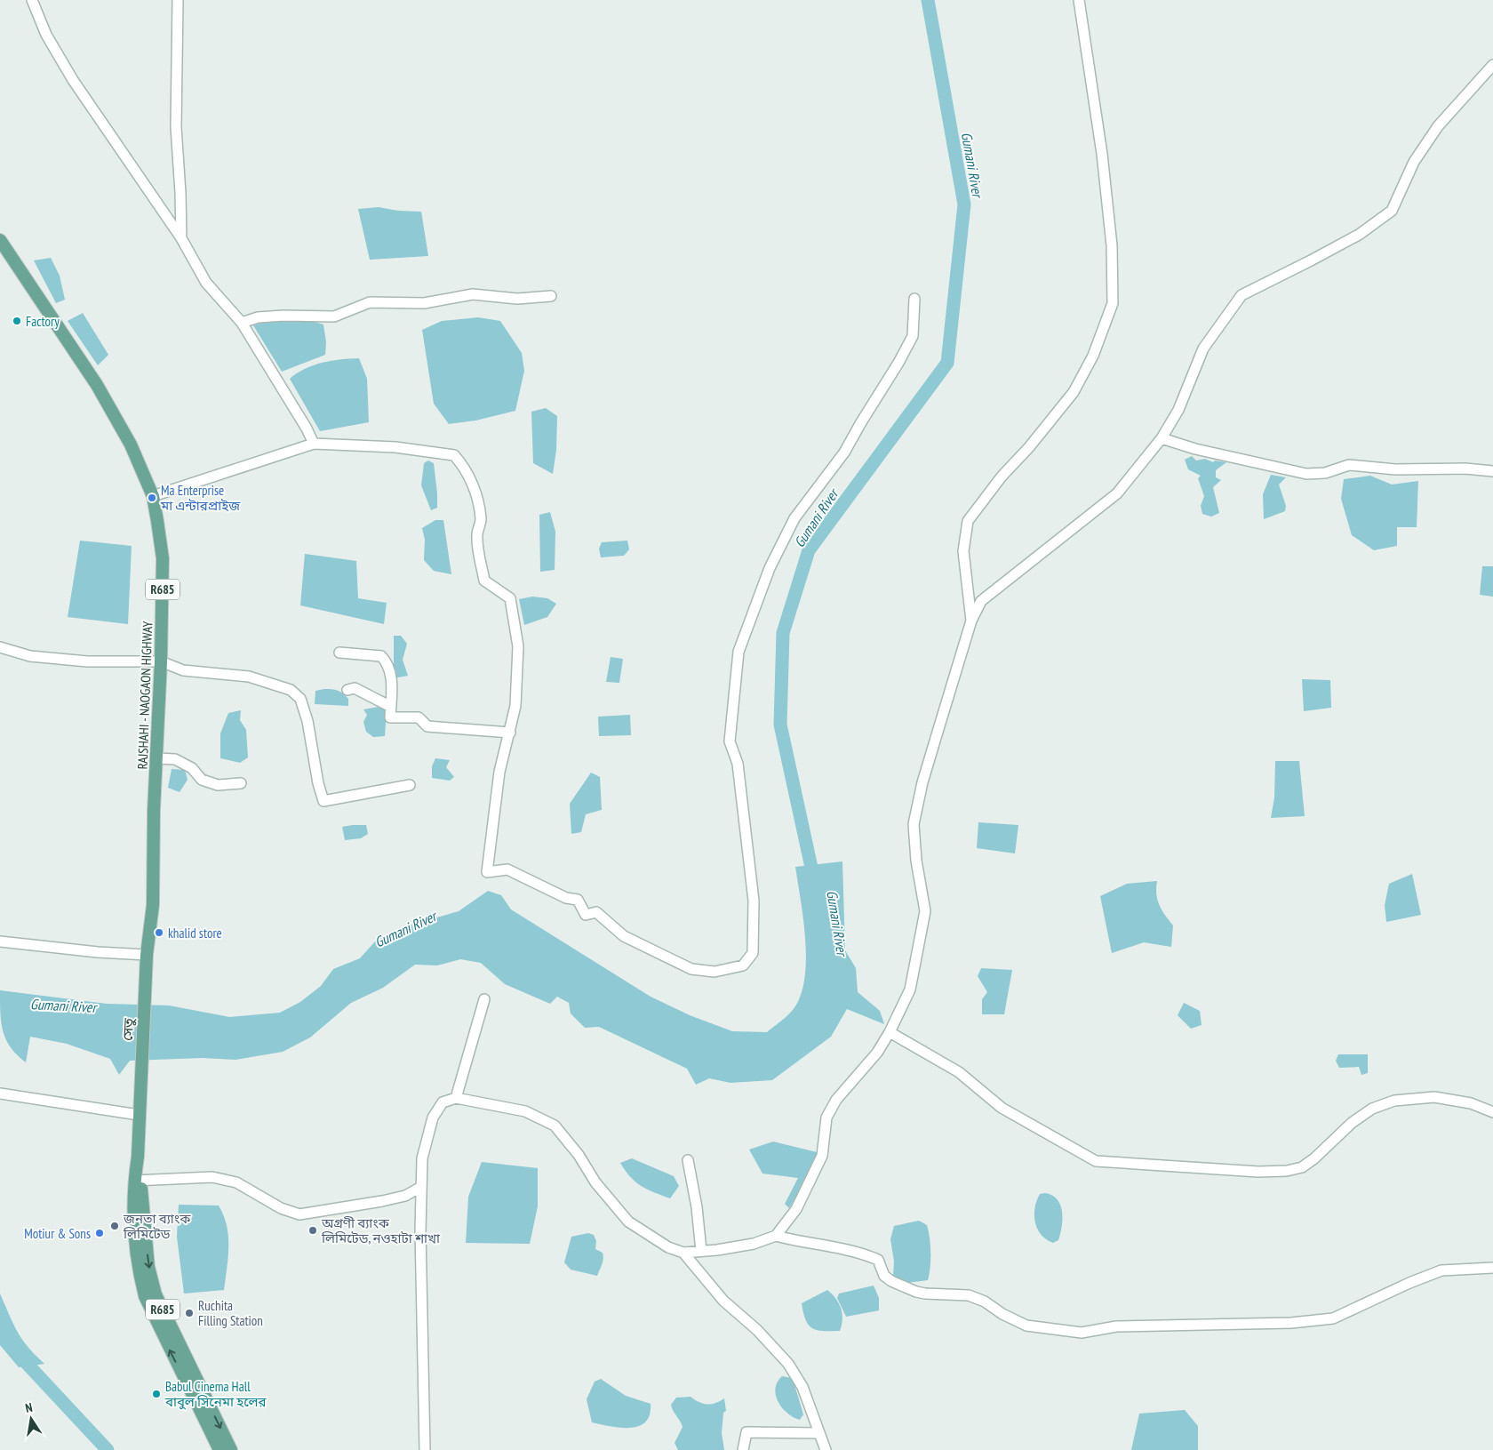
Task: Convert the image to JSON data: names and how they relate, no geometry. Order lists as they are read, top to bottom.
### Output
{
  "streets": {
    "main road": ["R685", "RAJSHAHI - NAOGAON HIGHWAY", "সেতু"]
  },
  "crossings": [
    ["R685", "সেতু"],
    ["RAJSHAHI - NAOGAON HIGHWAY", "সেতু"]
  ],
  "water": ["Gumani River"],
  "places": [
    "Factory",
    "Ma Enterprise মা এন্টারপ্রাইজ",
    "khalid store",
    "জনতা ব্যাংক লিমিটেড",
    "অগ্রণী ব্যাংক লিমিটেড, নওহাটা শাখা",
    "Motiur & Sons",
    "Ruchita Filling Station",
    "Babul Cinema Hall বাবুল সিনেমা হলের"
  ],
  "north": "top"
}
